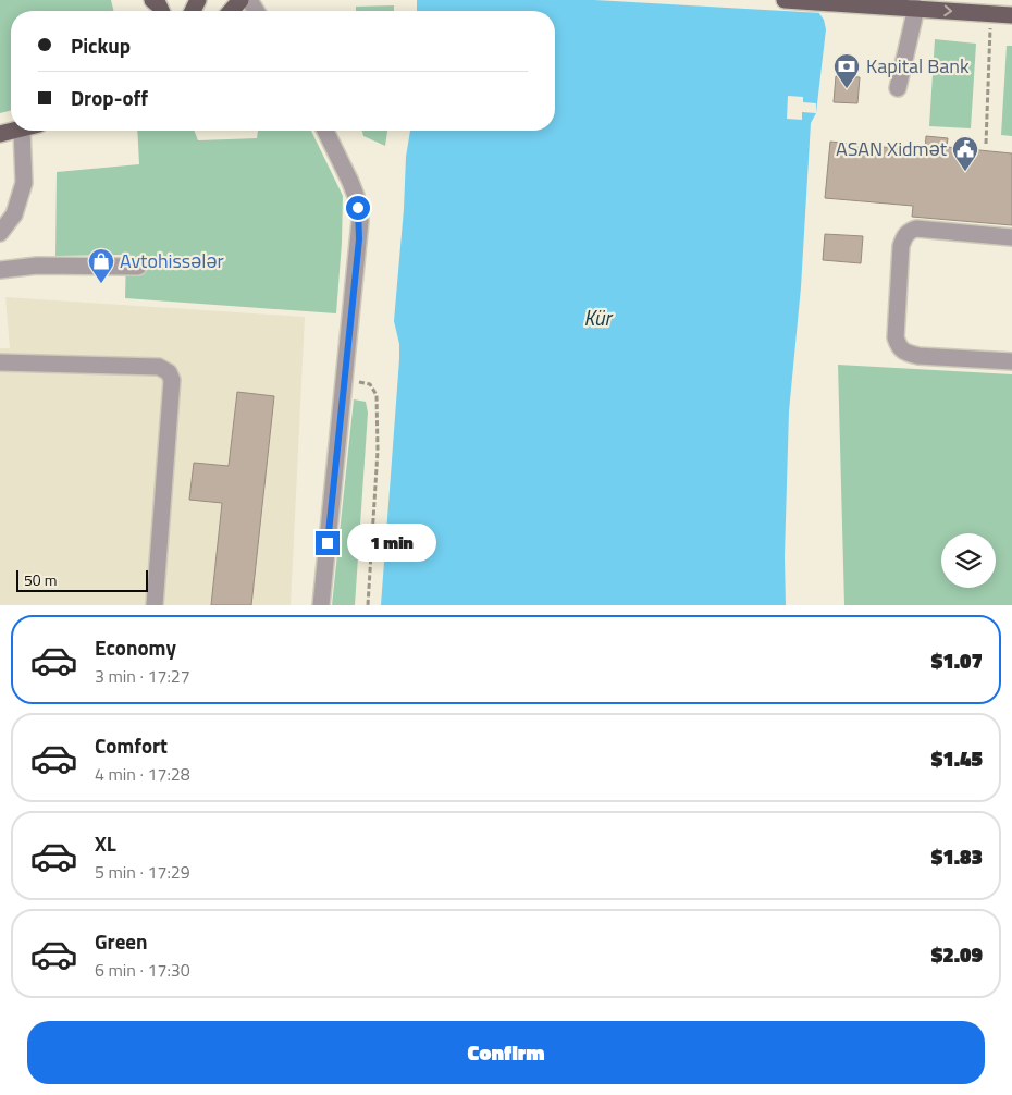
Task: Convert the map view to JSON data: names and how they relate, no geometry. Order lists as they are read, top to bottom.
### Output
{
  "water": ["Kür"],
  "places": {
    "bank": ["Kapital Bank"],
    "public building": ["ASAN Xidmət"],
    "shop": ["Avtohissələr"]
  },
  "scale_bar": "50 m",
  "page": {
    "banner": ["Pickup", "Drop-off"],
    "bubble": "1 min",
    "scale": "50 m",
    "list": [
      {
        "name": "Economy",
        "note": "3 min · 17:27",
        "value": "$1.07"
      },
      {
        "name": "Comfort",
        "note": "4 min · 17:28",
        "value": "$1.45"
      },
      {
        "name": "XL",
        "note": "5 min · 17:29",
        "value": "$1.83"
      },
      {
        "name": "Green",
        "note": "6 min · 17:30",
        "value": "$2.09"
      }
    ],
    "buttons": "Confirm"
  }
}
